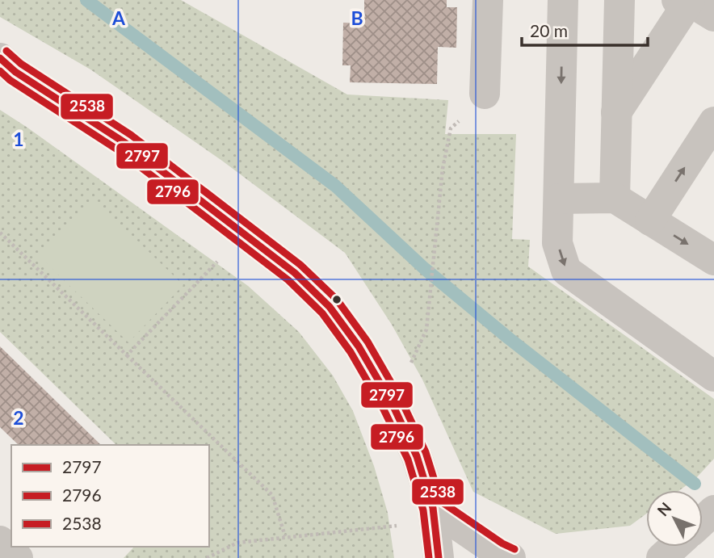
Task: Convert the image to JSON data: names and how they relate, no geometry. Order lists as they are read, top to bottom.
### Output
{
  "lines": ["transit line 2538", "transit line 2797", "transit line 2796"],
  "legend": ["2797", "2796", "2538"],
  "scale_bar": "20 m",
  "north": "top left",
  "grid": {
    "columns": ["A", "B"],
    "rows": ["1", "2"]
  }
}
